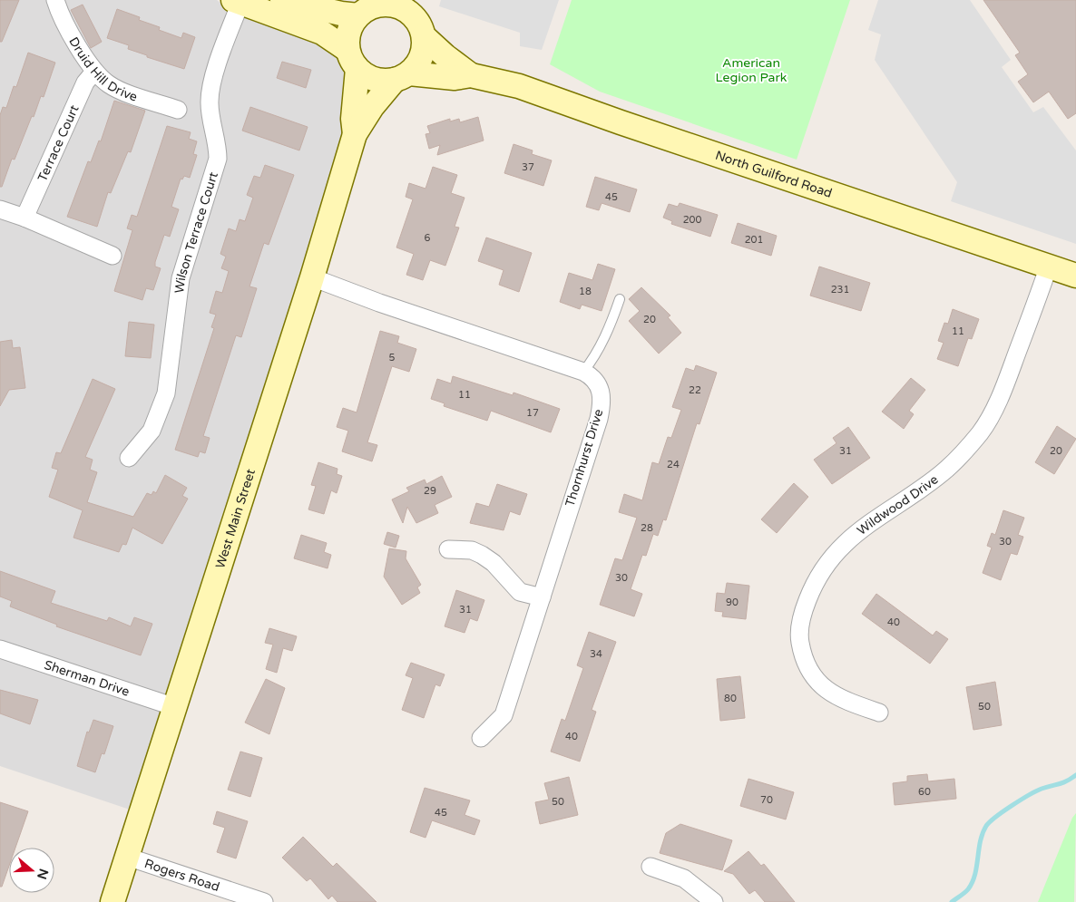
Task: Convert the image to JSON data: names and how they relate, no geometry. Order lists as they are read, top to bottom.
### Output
{
  "streets": {
    "main road": ["North Guilford Road", "West Main Street"],
    "street": [
      "Druid Hill Drive",
      "Terrace Court",
      "Wilson Terrace Court",
      "Thornhurst Drive",
      "Wildwood Drive",
      "Sherman Drive",
      "Rogers Road"
    ]
  },
  "crossings": [
    ["Druid Hill Drive", "Terrace Court"],
    ["North Guilford Road", "Wildwood Drive"],
    ["North Guilford Road", "West Main Street"],
    ["Thornhurst Drive", "West Main Street"],
    ["West Main Street", "Sherman Drive"],
    ["West Main Street", "Rogers Road"]
  ],
  "parks": ["American Legion Park"],
  "house_numbers": [
    "37",
    "45",
    "200",
    "6",
    "201",
    "231",
    "18",
    "20",
    "11",
    "5",
    "22",
    "11",
    "17",
    "31",
    "20",
    "24",
    "29",
    "28",
    "30",
    "30",
    "90",
    "31",
    "40",
    "34",
    "80",
    "50",
    "40",
    "60",
    "70",
    "50",
    "45"
  ],
  "north": "right"
}
